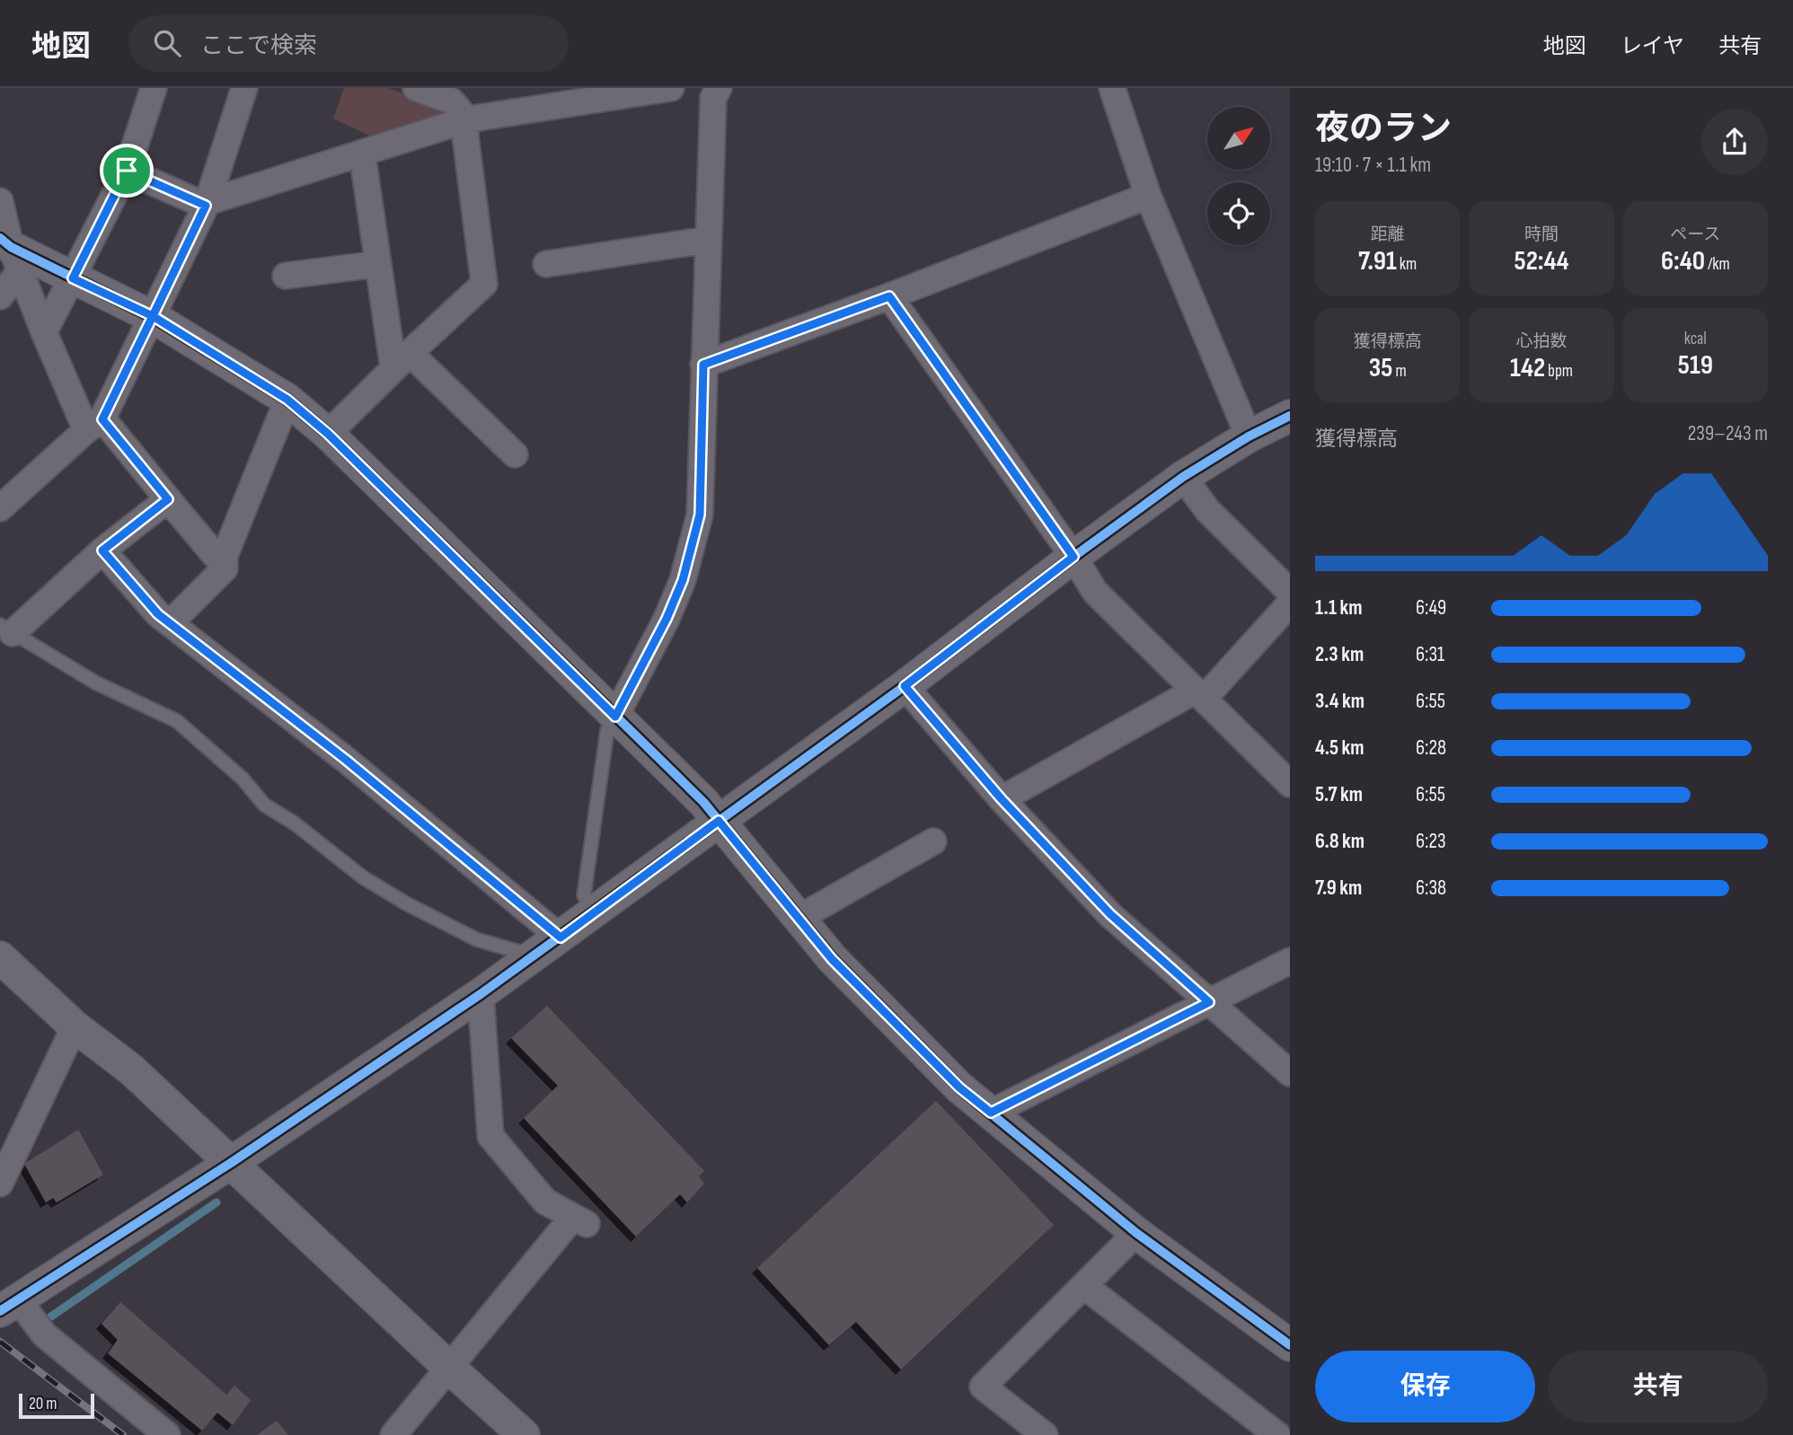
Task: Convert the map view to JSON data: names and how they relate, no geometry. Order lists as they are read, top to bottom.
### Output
{
  "scale_bar": "20 m",
  "north": "top right",
  "page": {
    "header": "地図",
    "search": "ここで検索",
    "nav": ["地図", "レイヤ", "共有"],
    "heading": ["夜のラン", "19:10 · 7 × 1.1 km"],
    "stats": [
      ["距離", "7.91 km"],
      ["時間", "52:44"],
      ["ペース", "6:40 /km"],
      ["獲得標高", "35 m"],
      ["心拍数", "142 bpm"],
      ["kcal", "519"]
    ],
    "chart": ["獲得標高", "239–243 m"],
    "list": [
      {
        "name": "1.1 km",
        "note": "6:49"
      },
      {
        "name": "2.3 km",
        "note": "6:31"
      },
      {
        "name": "3.4 km",
        "note": "6:55"
      },
      {
        "name": "4.5 km",
        "note": "6:28"
      },
      {
        "name": "5.7 km",
        "note": "6:55"
      },
      {
        "name": "6.8 km",
        "note": "6:23"
      },
      {
        "name": "7.9 km",
        "note": "6:38"
      }
    ],
    "buttons": ["保存", "共有"],
    "scale": "20 m"
  }
}
